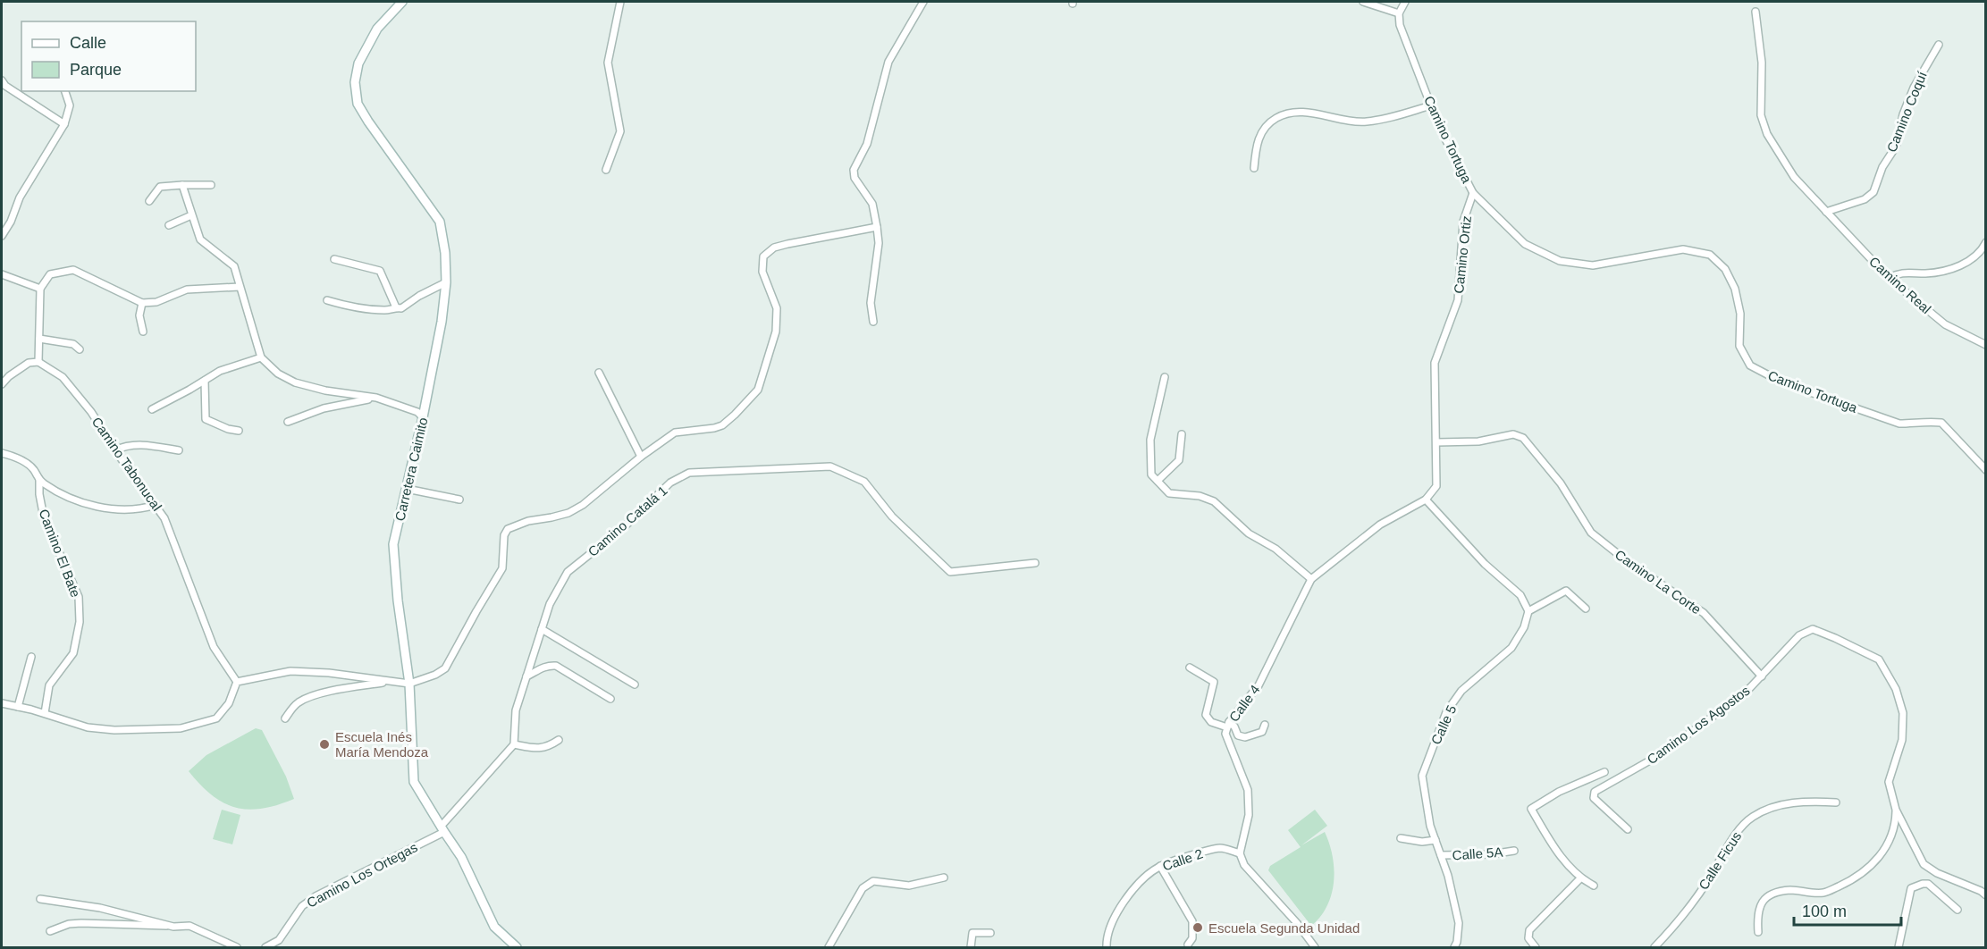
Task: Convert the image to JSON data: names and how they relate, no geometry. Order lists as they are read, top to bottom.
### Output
{
  "streets": {
    "street": [
      "Camino Coquí",
      "Camino Tortuga",
      "Camino Ortiz",
      "Camino Real",
      "Camino Tabonucal",
      "Carretera Caimito",
      "Camino Catalá 1",
      "Camino El Bate",
      "Camino La Corte",
      "Calle 4",
      "Calle 5",
      "Camino Los Agostos",
      "Calle 5A",
      "Calle 2",
      "Calle Ficus",
      "Camino Los Ortegas"
    ]
  },
  "crossings": [
    ["Camino Coquí", "Camino Real"],
    ["Camino Tortuga", "Camino Ortiz"],
    ["Camino Ortiz", "Camino La Corte"],
    ["Carretera Caimito", "Camino Los Ortegas"],
    ["Camino La Corte", "Camino Los Agostos"],
    ["Calle 4", "Calle 2"],
    ["Calle 5", "Calle 5A"]
  ],
  "places": ["Escuela Inés María Mendoza", "Escuela Segunda Unidad"],
  "legend": ["Calle", "Parque"],
  "scale_bar": "100 m"
}
